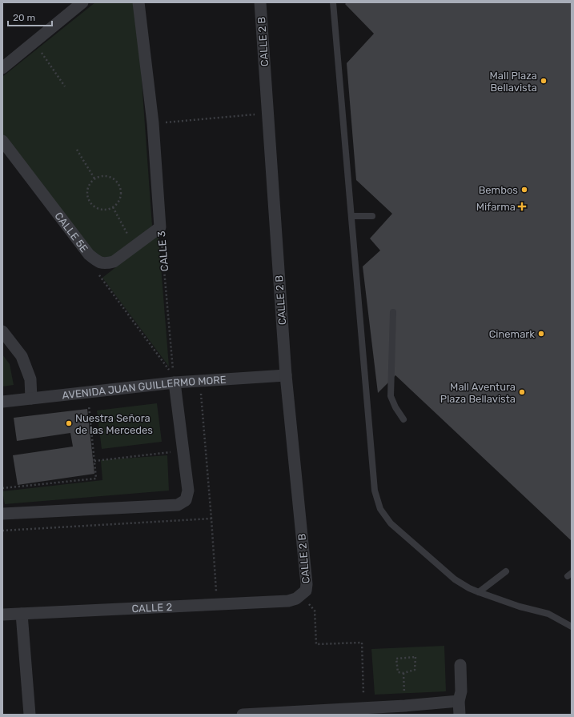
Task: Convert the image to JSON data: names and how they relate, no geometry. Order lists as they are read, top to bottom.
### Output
{
  "streets": {
    "street": [
      "CALLE 2 B",
      "CALLE 5E",
      "CALLE 3",
      "AVENIDA JUAN GUILLERMO MORE",
      "CALLE 2"
    ]
  },
  "crossings": [
    ["CALLE 2 B", "AVENIDA JUAN GUILLERMO MORE"],
    ["CALLE 2 B", "CALLE 2"],
    ["CALLE 5E", "CALLE 3"]
  ],
  "places": {
    "other": [
      "Mall Plaza Bellavista",
      "Bembos",
      "Cinemark",
      "Mall Aventura Plaza Bellavista",
      "Nuestra Señora de las Mercedes"
    ],
    "health": ["Mifarma"]
  },
  "scale_bar": "20 m"
}
